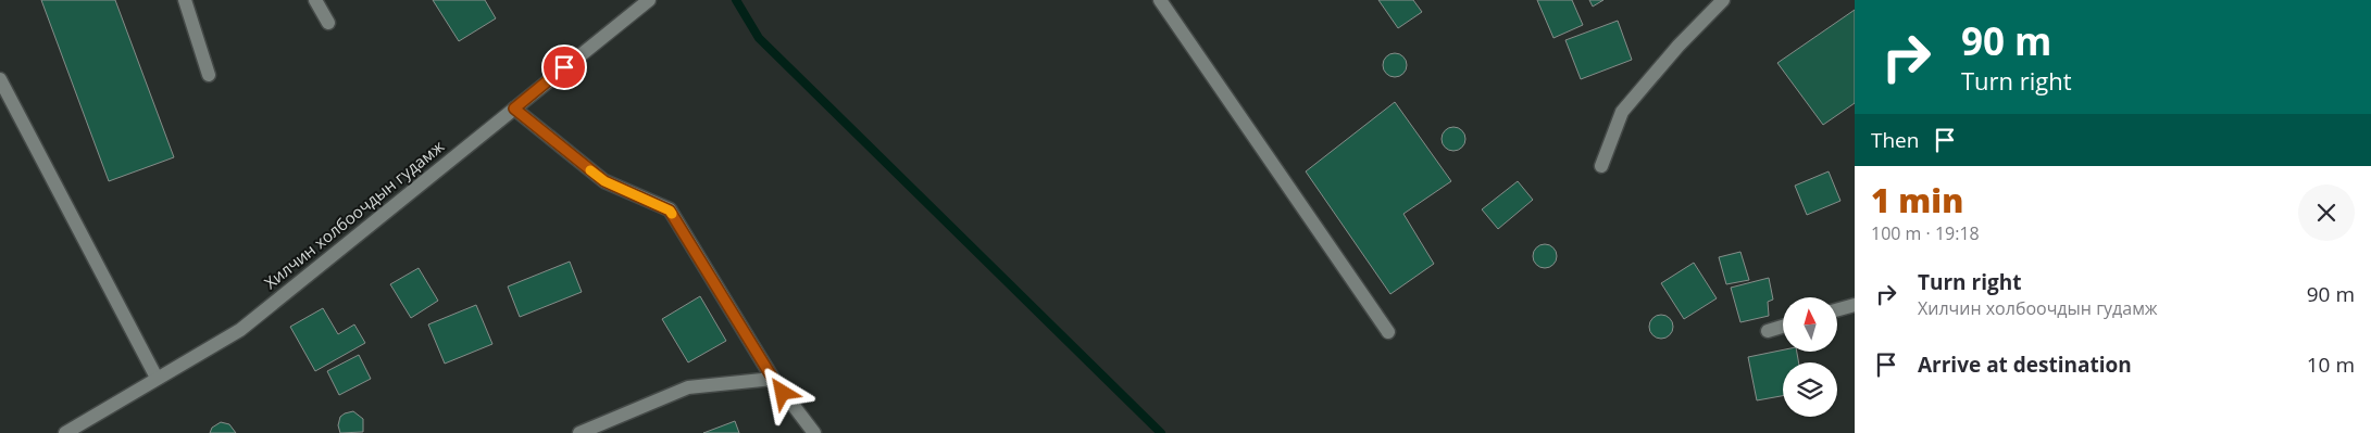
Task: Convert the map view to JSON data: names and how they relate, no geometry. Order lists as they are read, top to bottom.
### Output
{
  "streets": {
    "main road": ["Хилчин холбоочдын гудамж"]
  },
  "north": "top",
  "page": {
    "turn": ["90 m", "Turn right"],
    "then": "Then",
    "heading": ["1 min", "100 m · 19:18"],
    "list": [
      {
        "name": "Turn right",
        "note": "Хилчин холбоочдын гудамж",
        "value": "90 m"
      },
      {
        "name": "Arrive at destination",
        "value": "10 m"
      }
    ]
  }
}
